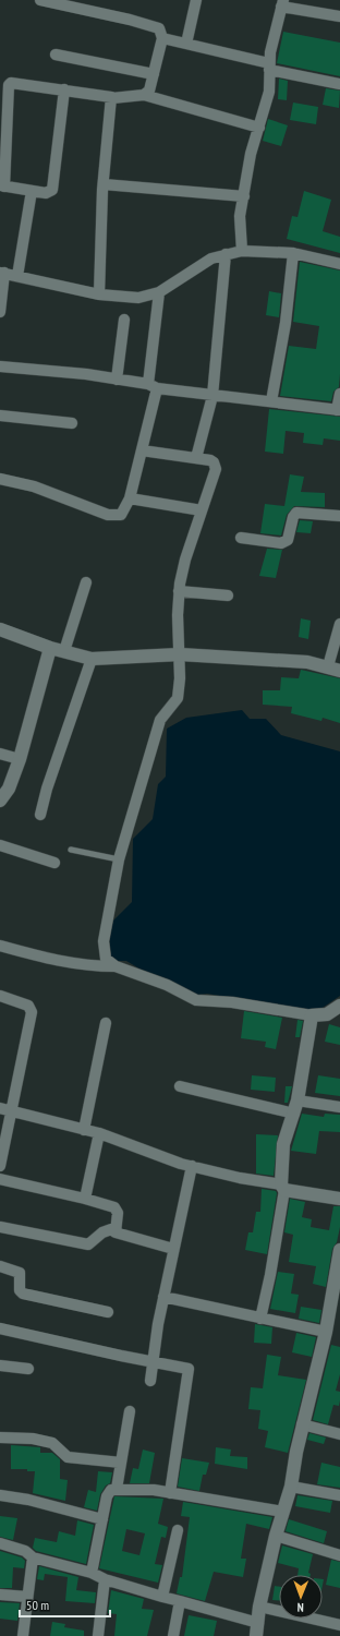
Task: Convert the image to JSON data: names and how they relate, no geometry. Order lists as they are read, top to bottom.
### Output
{
  "scale_bar": "50 m",
  "north": "bottom"
}
